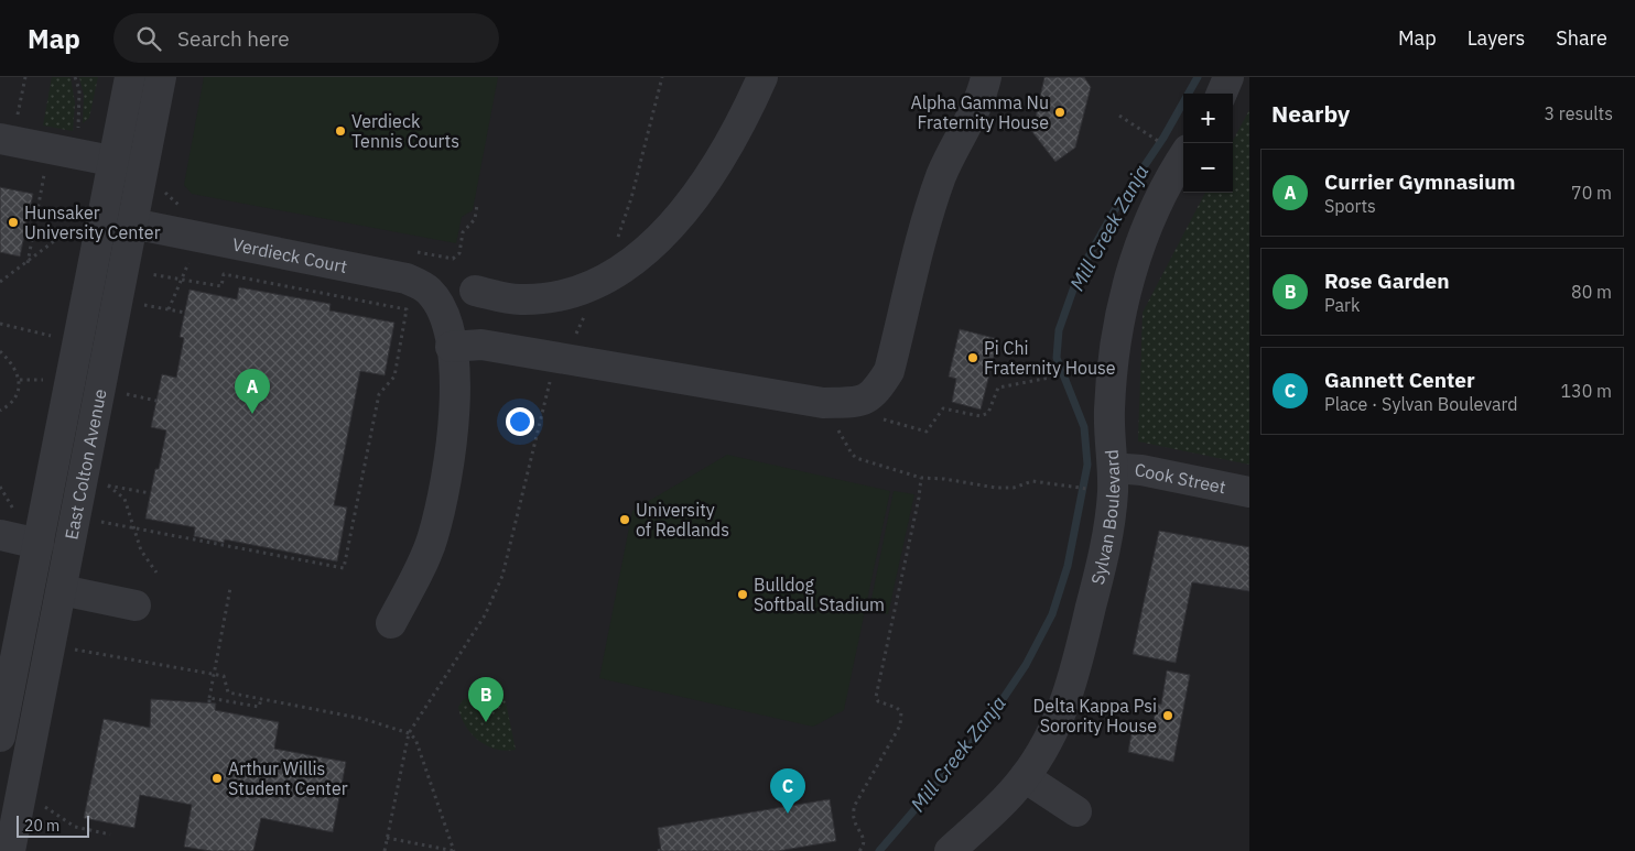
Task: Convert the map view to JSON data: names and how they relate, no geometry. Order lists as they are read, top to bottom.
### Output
{
  "streets": {
    "street": [
      "Verdieck Court",
      "East Colton Avenue",
      "Cook Street",
      "Sylvan Boulevard"
    ]
  },
  "crossings": [
    ["Verdieck Court", "East Colton Avenue"],
    ["Cook Street", "Sylvan Boulevard"]
  ],
  "water": ["Mill Creek Zanja"],
  "places": [
    "Alpha Gamma Nu Fraternity House",
    "Verdieck Tennis Courts",
    "Hunsaker University Center",
    "Pi Chi Fraternity House",
    "University of Redlands",
    "Bulldog Softball Stadium",
    "Delta Kappa Psi Sorority House",
    "Arthur Willis Student Center"
  ],
  "scale_bar": "20 m",
  "page": {
    "header": "Map",
    "search": "Search here",
    "nav": ["Map", "Layers", "Share"],
    "heading": ["Nearby", "3 results"],
    "map_buttons": ["+", "−"],
    "list": [
      {
        "mark": "A",
        "name": "Currier Gymnasium",
        "note": "Sports",
        "value": "70 m"
      },
      {
        "mark": "B",
        "name": "Rose Garden",
        "note": "Park",
        "value": "80 m"
      },
      {
        "mark": "C",
        "name": "Gannett Center",
        "note": "Place · Sylvan Boulevard",
        "value": "130 m"
      }
    ],
    "pins": ["A", "B", "C"],
    "scale": "20 m"
  }
}
